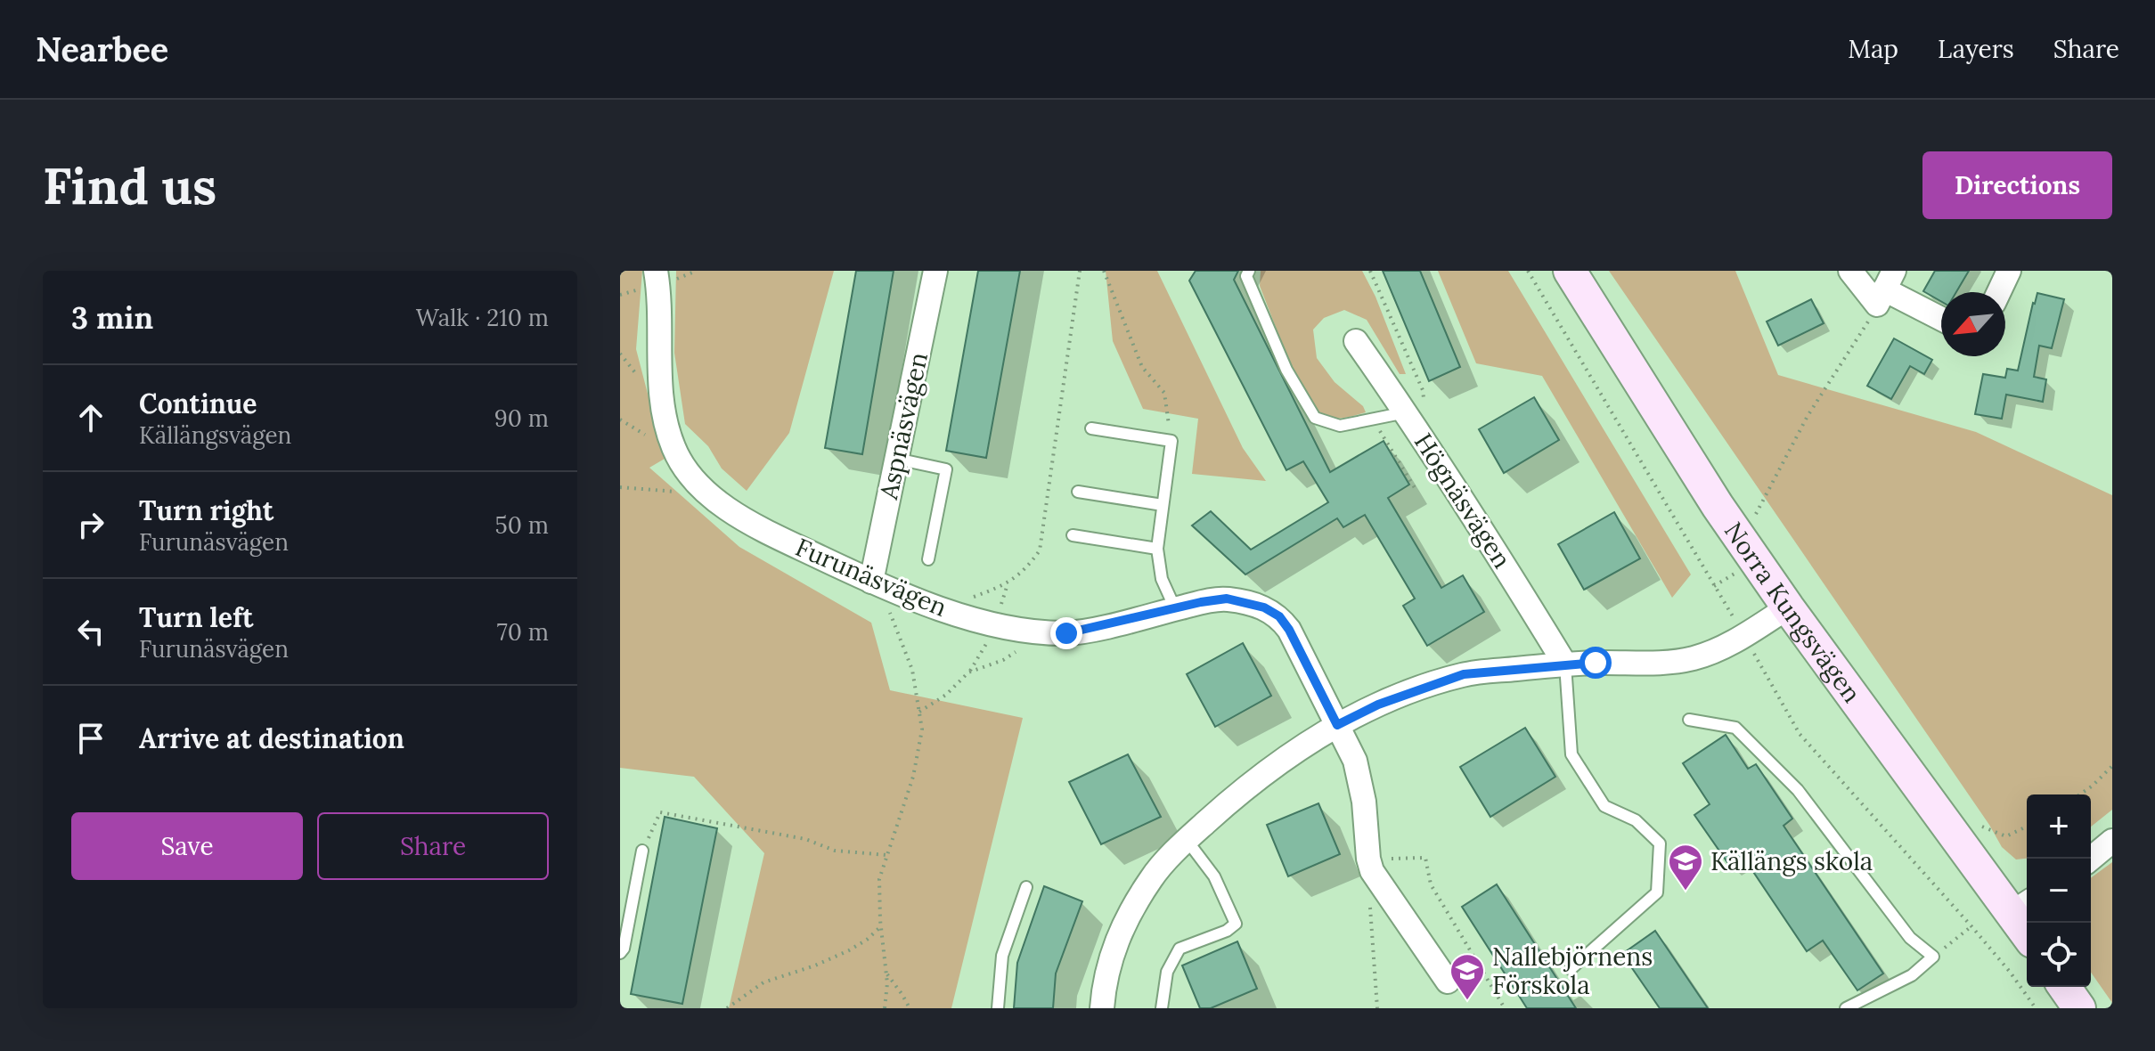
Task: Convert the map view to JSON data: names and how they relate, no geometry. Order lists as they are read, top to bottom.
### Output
{
  "streets": {
    "main road": ["Norra Kungsvägen"],
    "street": ["Aspnäsvägen", "Högnäsvägen", "Furunäsvägen"]
  },
  "crossings": [
    ["Aspnäsvägen", "Furunäsvägen"]
  ],
  "places": {
    "school or university": ["Källängs skola", "Nallebjörnens Förskola"]
  },
  "north": "bottom left",
  "page": {
    "header": "Nearbee",
    "nav": ["Map", "Layers", "Share"],
    "buttons": [
      "Directions",
      ["Save", "Share"]
    ],
    "title": "Find us",
    "heading": ["3 min", "Walk · 210 m"],
    "list": [
      ["Continue", "Källängsvägen", "90 m"],
      ["Turn right", "Furunäsvägen", "50 m"],
      ["Turn left", "Furunäsvägen", "70 m"],
      "Arrive at destination"
    ],
    "map_buttons": ["+", "−"]
  }
}
